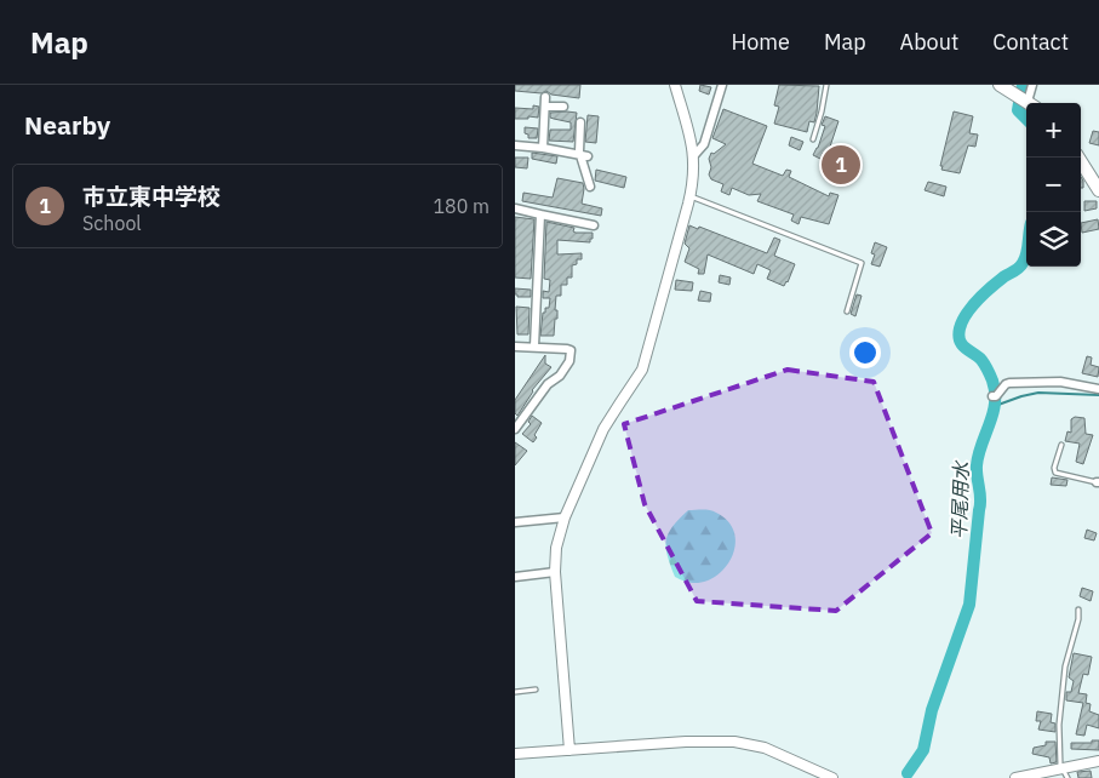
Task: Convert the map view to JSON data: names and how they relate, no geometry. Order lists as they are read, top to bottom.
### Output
{
  "water": ["平尾用水"],
  "page": {
    "header": "Map",
    "nav": [
      "Home",
      "Map",
      "About",
      "Contact"
    ],
    "heading": "Nearby",
    "map_buttons": ["+", "−"],
    "pins": "1",
    "list": [
      {
        "mark": "1",
        "name": "市立東中学校",
        "note": "School",
        "value": "180 m"
      }
    ]
  }
}
